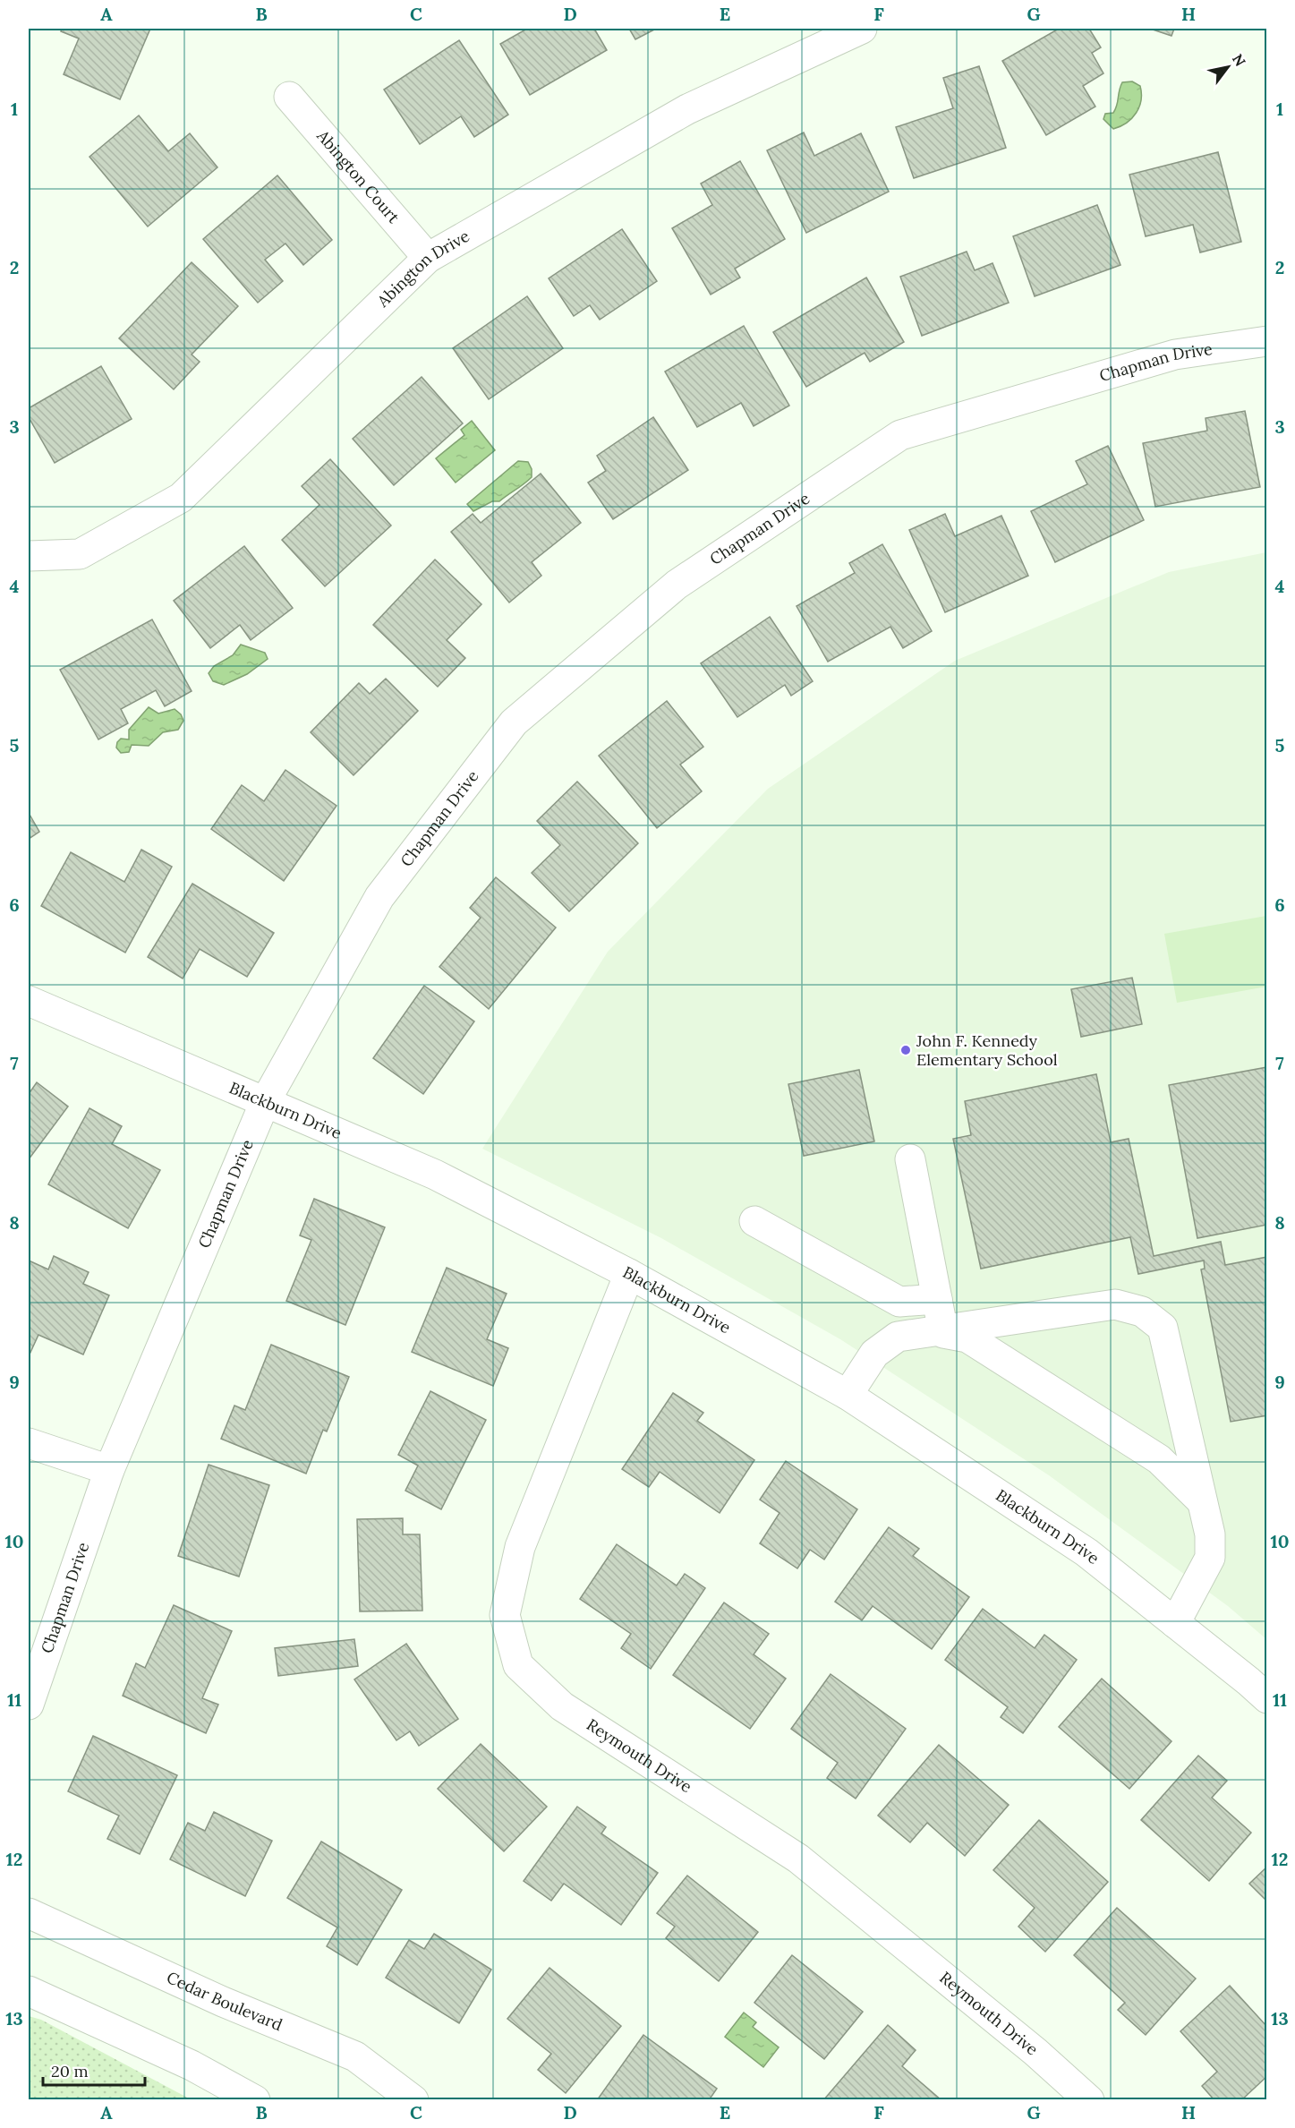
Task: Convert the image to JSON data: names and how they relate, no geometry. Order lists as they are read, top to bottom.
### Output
{
  "streets": {
    "street": [
      "Abington Court",
      "Abington Drive",
      "Chapman Drive",
      "Blackburn Drive",
      "Reymouth Drive",
      "Cedar Boulevard"
    ]
  },
  "crossings": [
    ["Abington Court", "Abington Drive"],
    ["Chapman Drive", "Blackburn Drive"],
    ["Blackburn Drive", "Reymouth Drive"]
  ],
  "places": ["John F. Kennedy Elementary School"],
  "scale_bar": "20 m",
  "north": "top right",
  "grid": {
    "columns": [
      "A",
      "B",
      "C",
      "D",
      "E",
      "F",
      "G",
      "H"
    ],
    "rows": [
      "1",
      "2",
      "3",
      "4",
      "5",
      "6",
      "7",
      "8",
      "9",
      "10",
      "11",
      "12",
      "13"
    ]
  }
}
